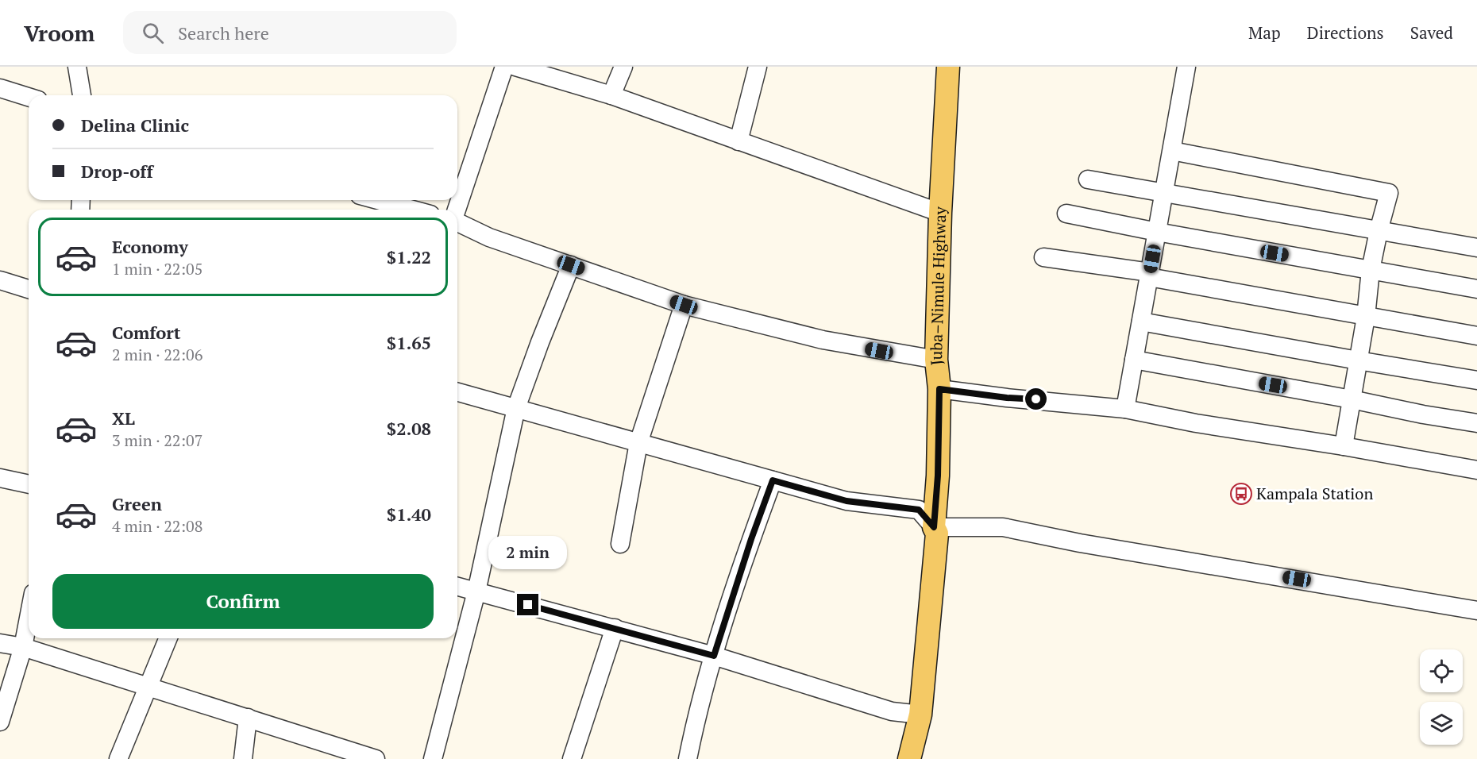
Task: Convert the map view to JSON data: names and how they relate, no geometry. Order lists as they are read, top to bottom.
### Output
{
  "streets": {
    "main road": ["Juba–Nimule Highway"]
  },
  "places": {
    "bus stop": ["Kampala Station"]
  },
  "page": {
    "header": "Vroom",
    "search": "Search here",
    "nav": ["Map", "Directions", "Saved"],
    "banner": ["Delina Clinic", "Drop-off"],
    "list": [
      {
        "name": "Economy",
        "note": "1 min · 22:05",
        "value": "$1.22"
      },
      {
        "name": "Comfort",
        "note": "2 min · 22:06",
        "value": "$1.65"
      },
      {
        "name": "XL",
        "note": "3 min · 22:07",
        "value": "$2.08"
      },
      {
        "name": "Green",
        "note": "4 min · 22:08",
        "value": "$1.40"
      }
    ],
    "bubble": "2 min",
    "buttons": "Confirm"
  }
}
